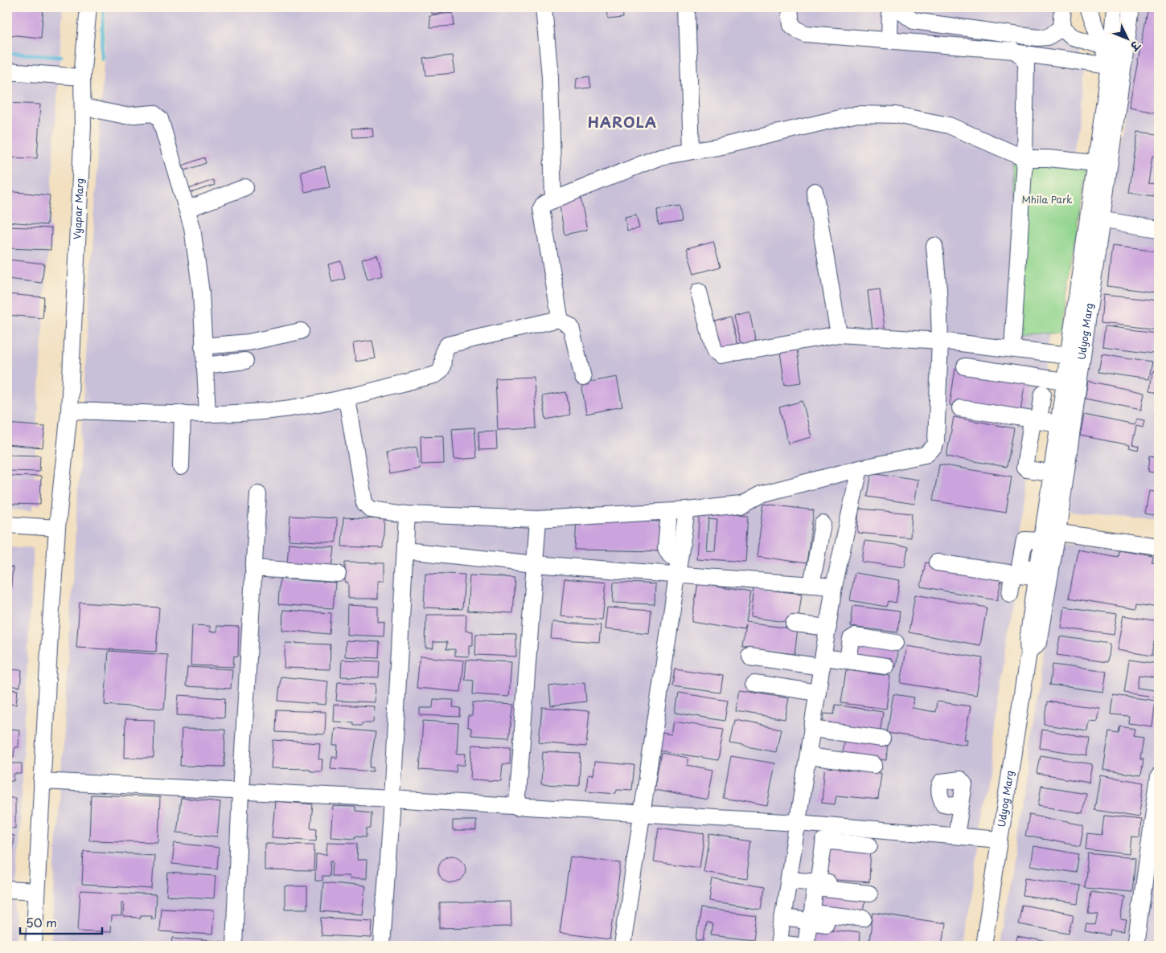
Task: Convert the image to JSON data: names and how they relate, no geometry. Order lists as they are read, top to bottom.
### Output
{
  "streets": {
    "street": ["Vyapar Marg", "Udyog Marg"]
  },
  "districts": ["HAROLA"],
  "parks": ["Mhila Park"],
  "scale_bar": "50 m",
  "north": "bottom right"
}
